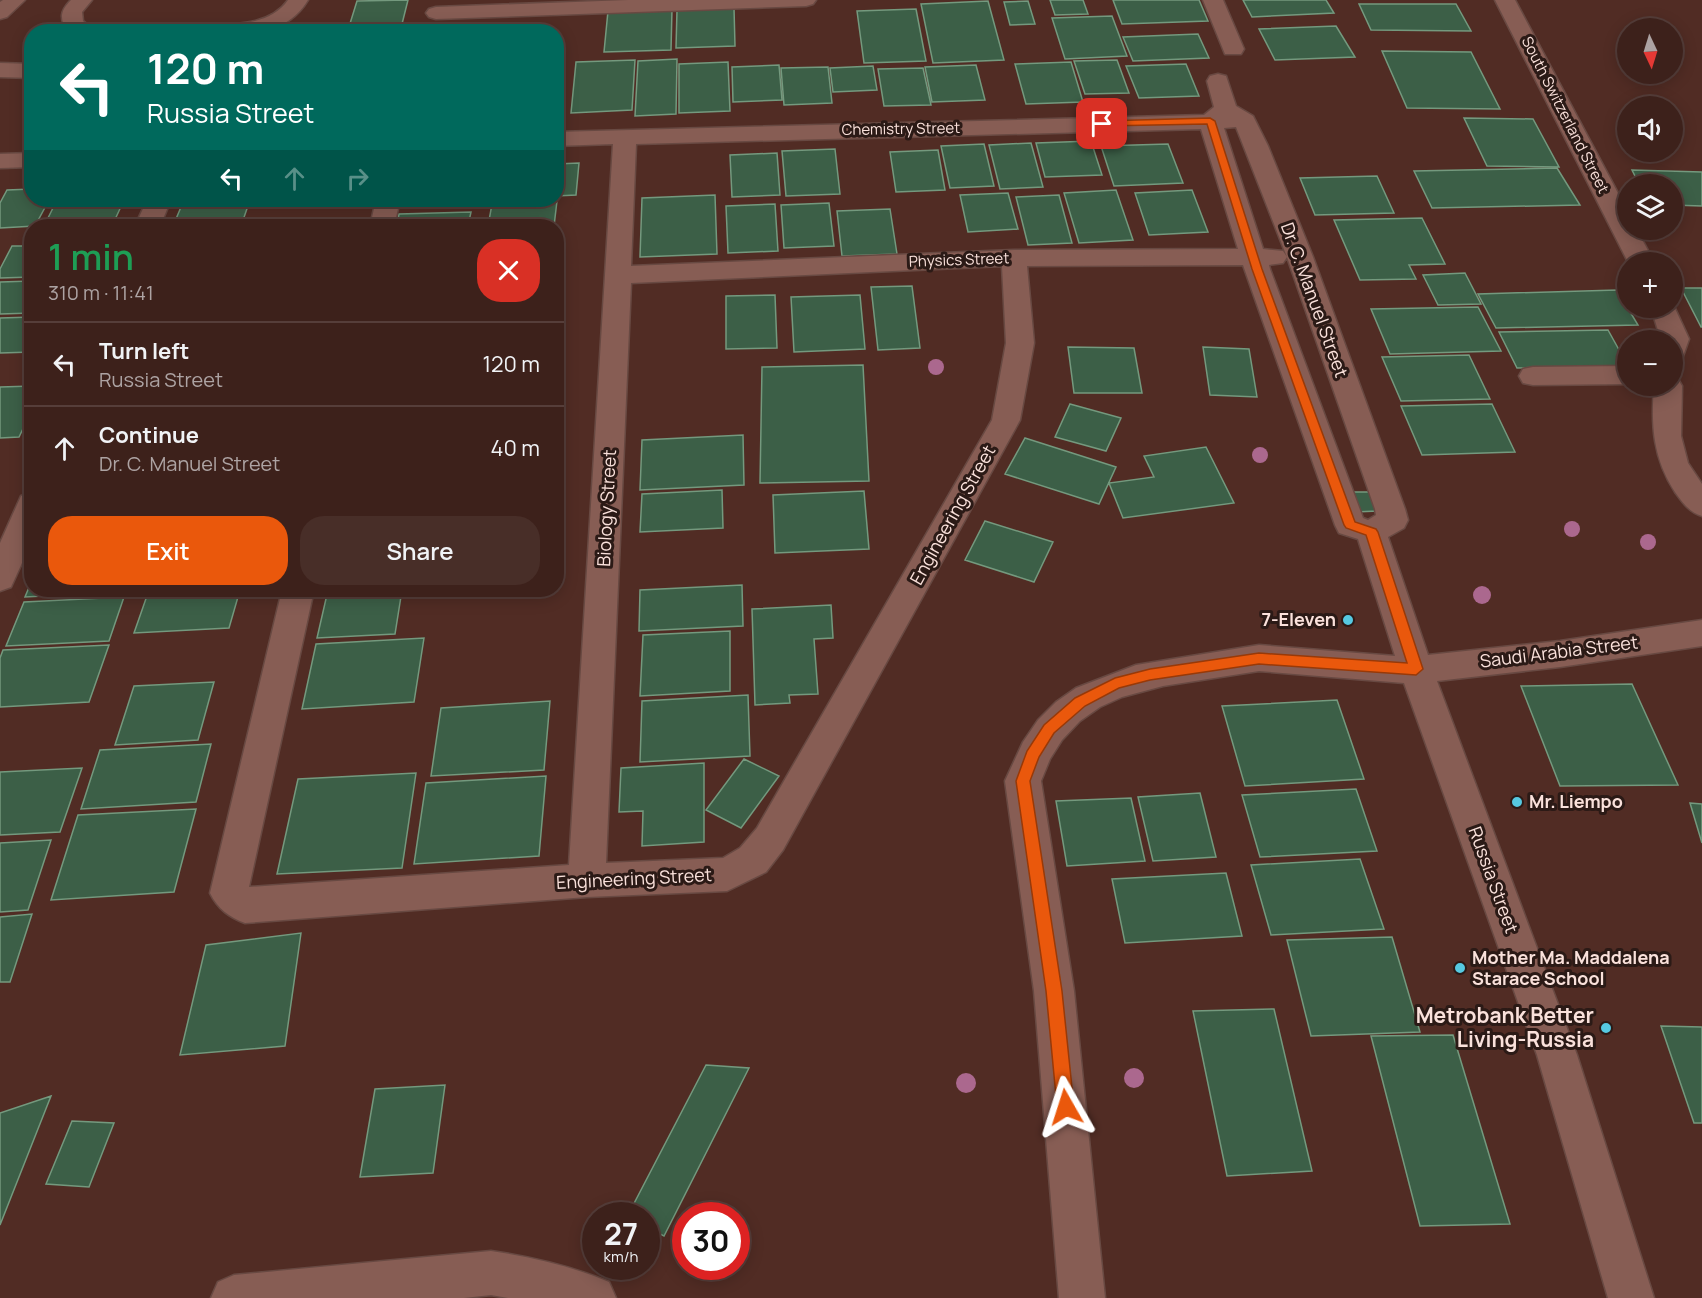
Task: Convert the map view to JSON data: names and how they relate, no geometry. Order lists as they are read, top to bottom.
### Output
{
  "streets": {
    "street": [
      "South Switzerland Street",
      "Chemistry Street",
      "Physics Street",
      "Dr. C. Manuel Street",
      "Biology Street",
      "Engineering Street",
      "Saudi Arabia Street",
      "Russia Street"
    ]
  },
  "crossings": [
    ["Chemistry Street", "Dr. C. Manuel Street"],
    ["Chemistry Street", "Biology Street"],
    ["Physics Street", "Dr. C. Manuel Street"],
    ["Physics Street", "Biology Street"],
    ["Physics Street", "Engineering Street"],
    ["Dr. C. Manuel Street", "Russia Street"],
    ["Biology Street", "Engineering Street"],
    ["Saudi Arabia Street", "Russia Street"]
  ],
  "places": [
    "7-Eleven",
    "Mr. Liempo",
    "Mother Ma. Maddalena Starace School",
    "Metrobank Better Living-Russia"
  ],
  "north": "bottom",
  "page": {
    "map_buttons": ["+", "−"],
    "turn": ["120 m", "Russia Street"],
    "heading": ["1 min", "310 m · 11:41"],
    "list": [
      {
        "name": "Turn left",
        "note": "Russia Street",
        "value": "120 m"
      },
      {
        "name": "Continue",
        "note": "Dr. C. Manuel Street",
        "value": "40 m"
      }
    ],
    "buttons": ["Exit", "Share"],
    "speed": "27 km/h",
    "limit": "30"
  }
}
